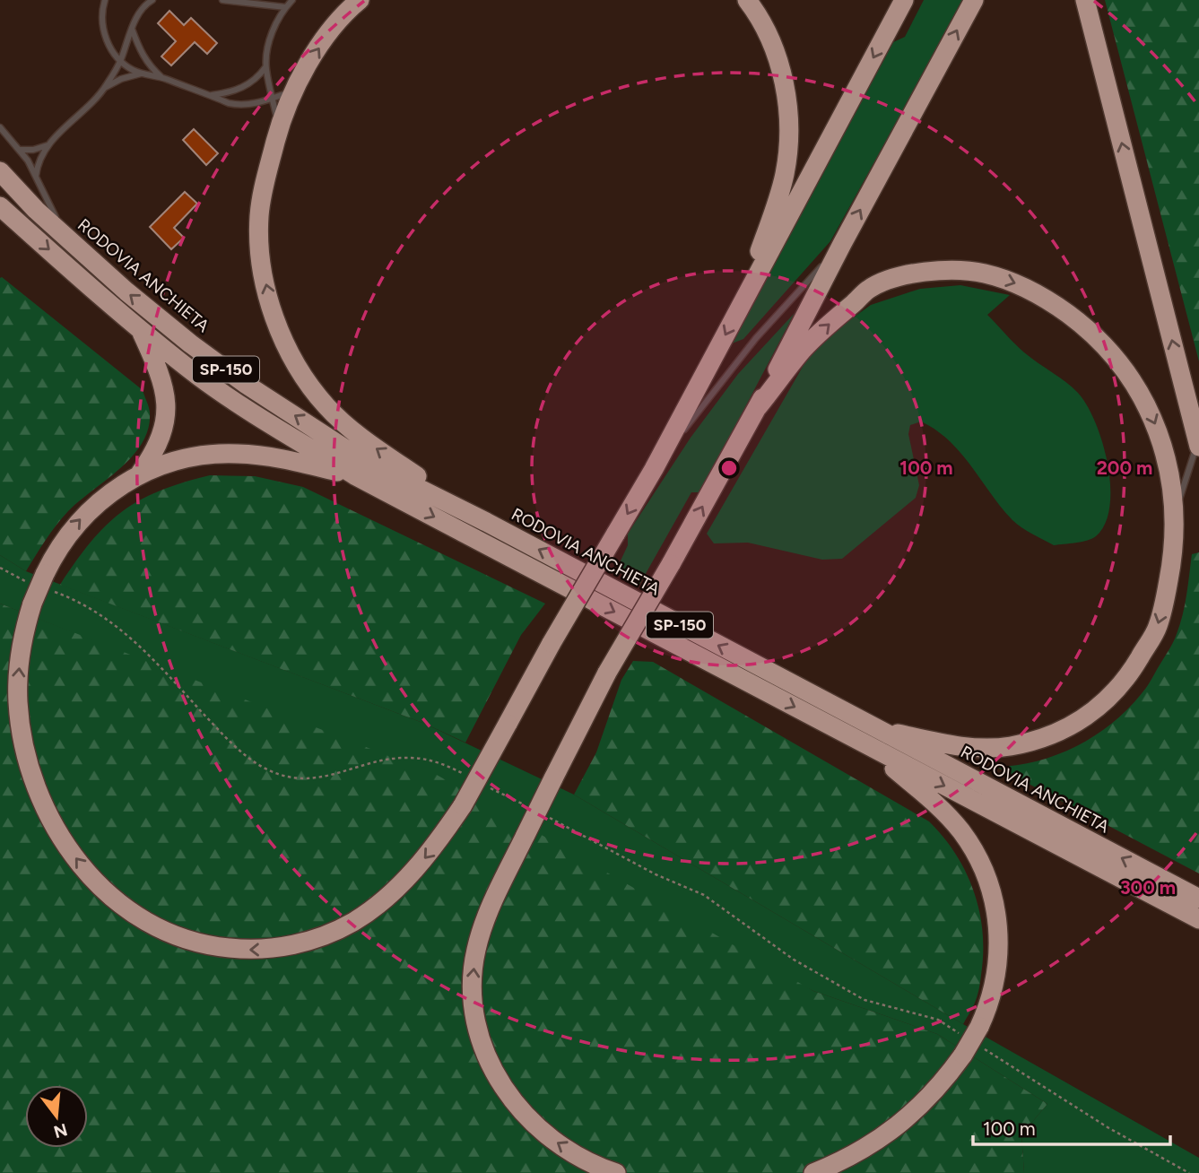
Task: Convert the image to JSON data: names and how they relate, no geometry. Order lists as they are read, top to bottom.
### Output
{
  "streets": {
    "highway": ["RODOVIA ANCHIETA", "SP-150"]
  },
  "scale_bar": "100 m",
  "north": "bottom",
  "rings": ["100 m", "200 m", "300 m"]
}
